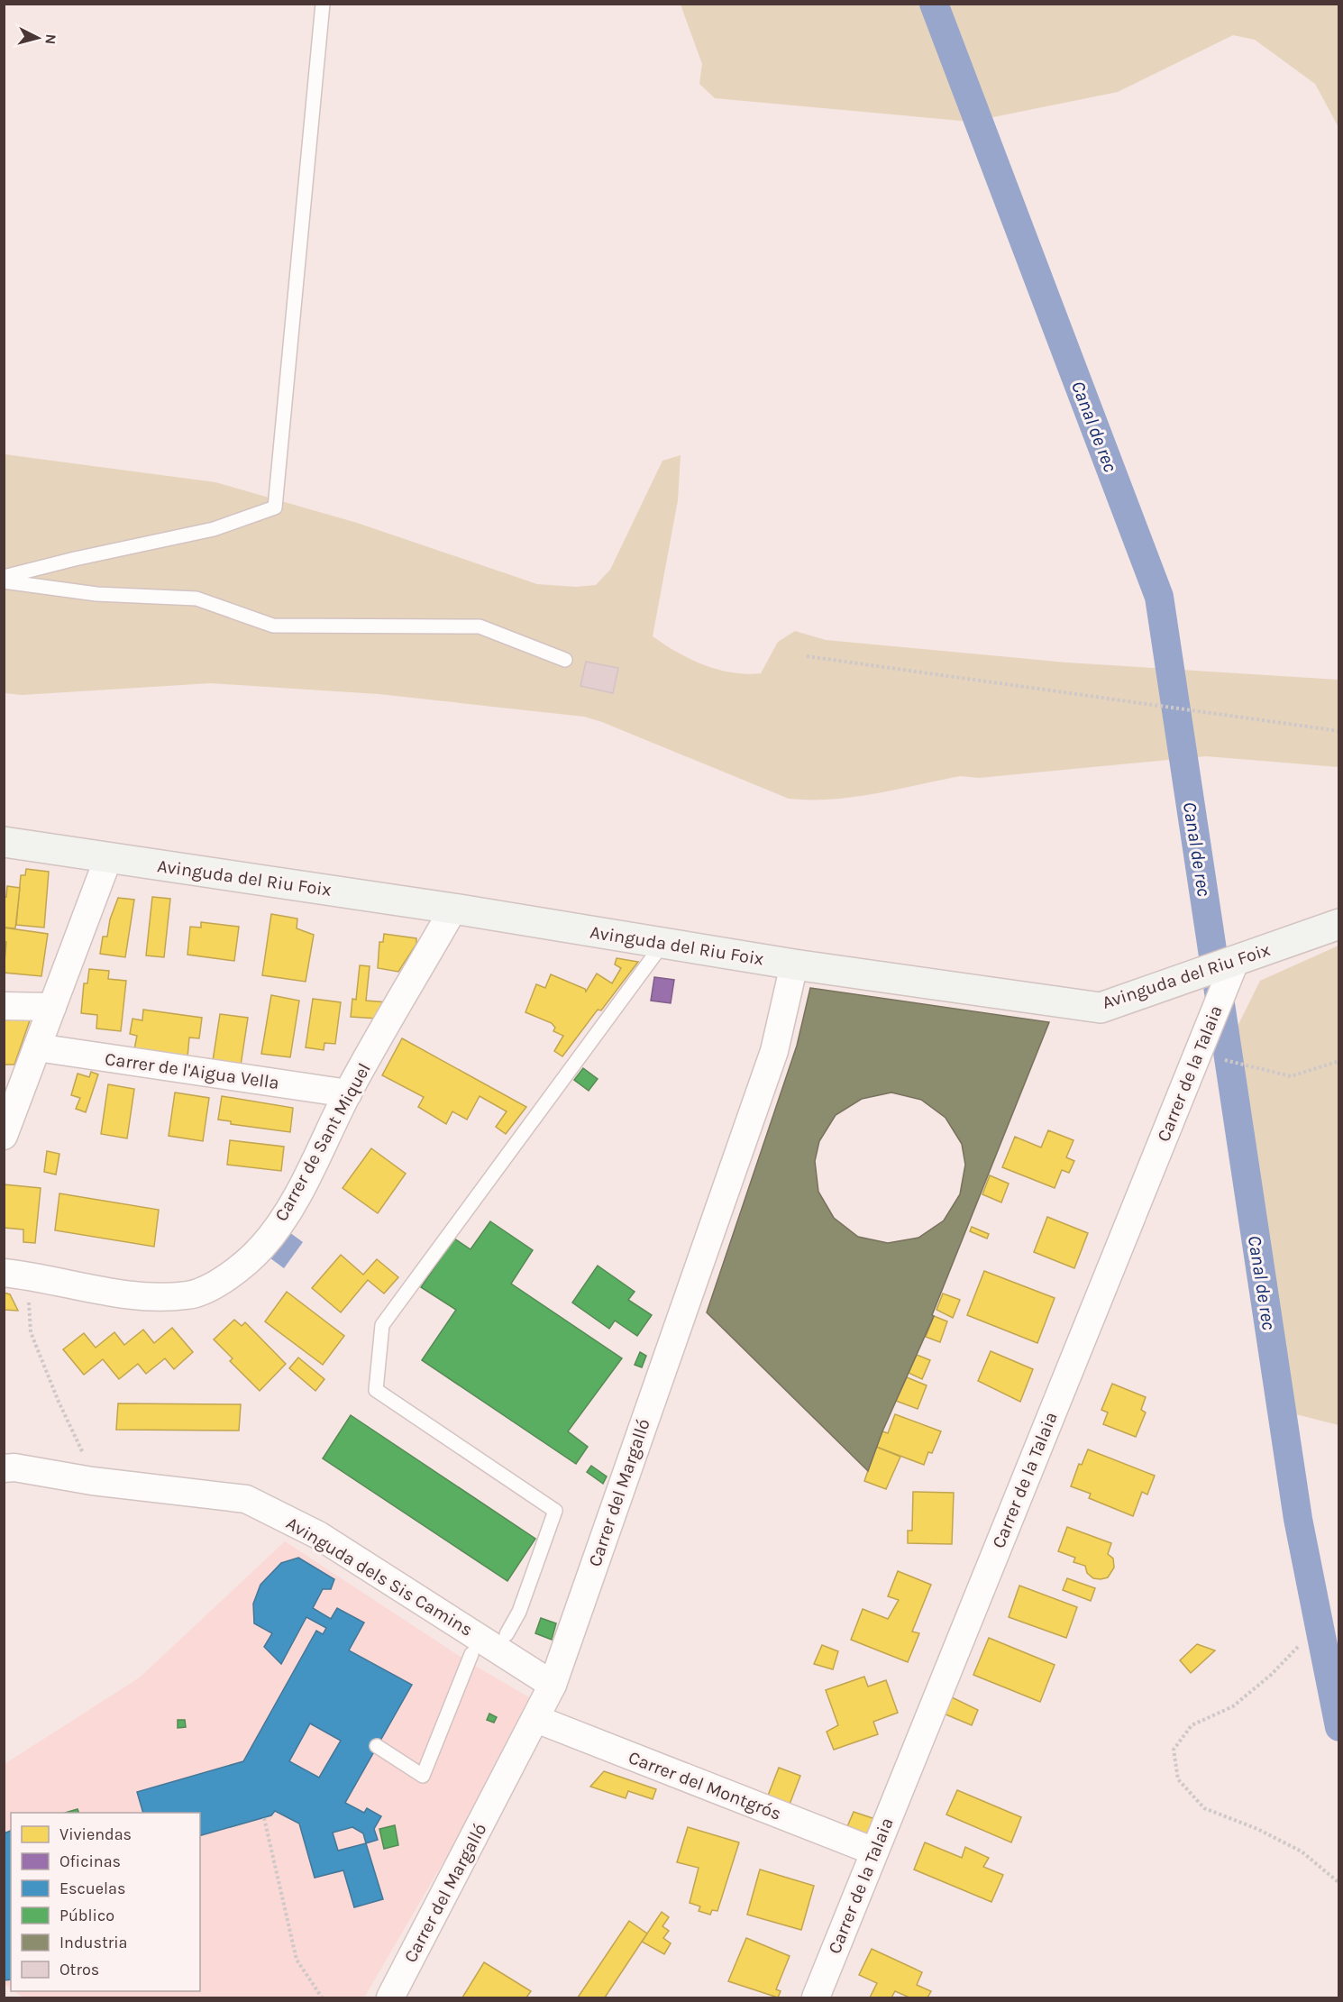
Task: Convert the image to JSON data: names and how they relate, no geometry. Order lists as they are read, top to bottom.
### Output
{
  "streets": {
    "street": [
      "Avinguda del Riu Foix",
      "Carrer de l'Aigua Vella",
      "Carrer de la Talaia",
      "Carrer de Sant Miquel",
      "Carrer del Margalló",
      "Avinguda dels Sis Camins",
      "Carrer del Montgrós"
    ]
  },
  "crossings": [
    ["Avinguda del Riu Foix", "Carrer de la Talaia"],
    ["Avinguda del Riu Foix", "Carrer de Sant Miquel"],
    ["Avinguda del Riu Foix", "Carrer del Margalló"],
    ["Carrer de l'Aigua Vella", "Carrer de Sant Miquel"],
    ["Carrer de la Talaia", "Carrer del Montgrós"],
    ["Carrer del Margalló", "Avinguda dels Sis Camins"],
    ["Carrer del Margalló", "Carrer del Montgrós"]
  ],
  "water": ["Canal de rec"],
  "legend": [
    "Viviendas",
    "Oficinas",
    "Escuelas",
    "Público",
    "Industria",
    "Otros"
  ],
  "north": "right"
}
